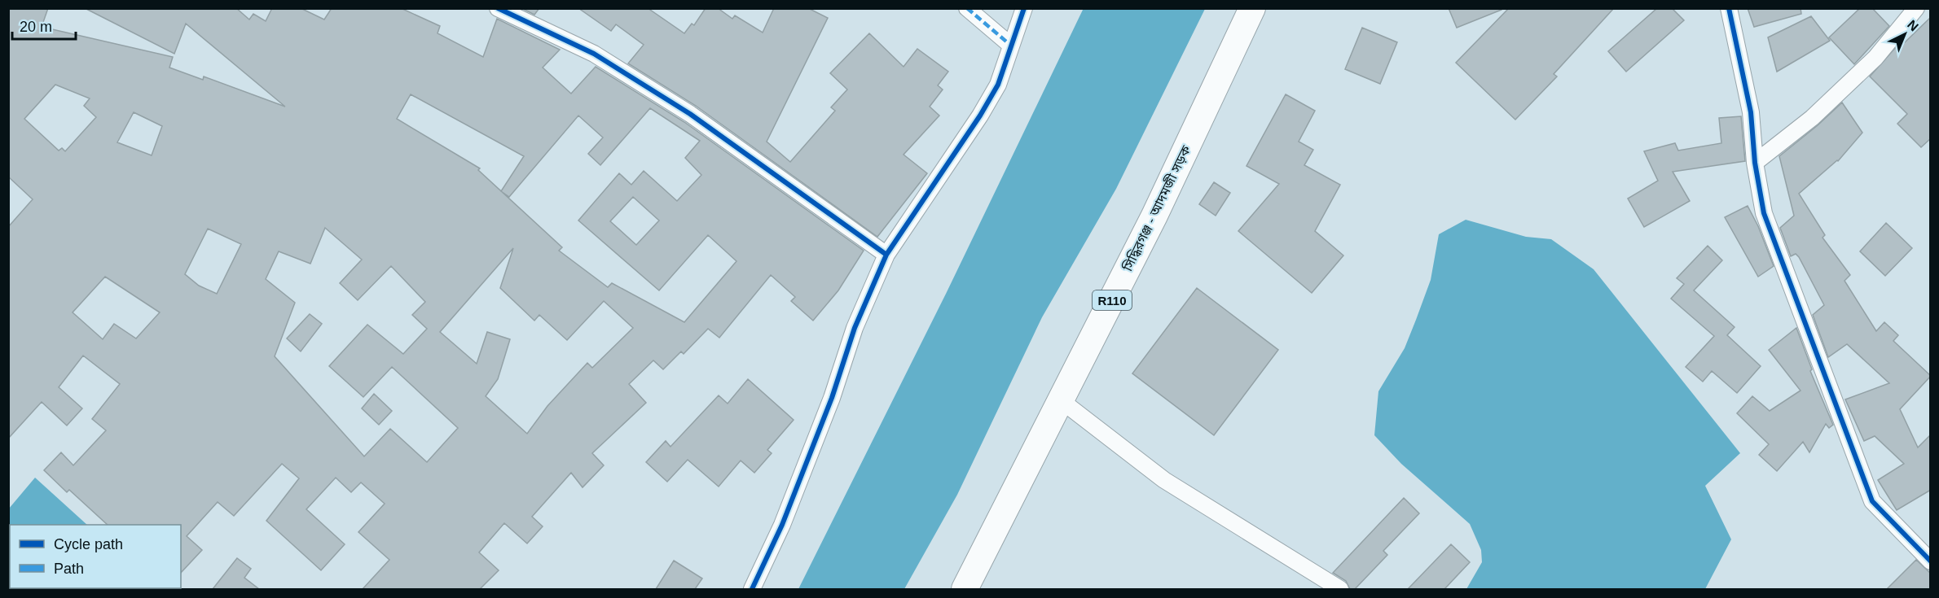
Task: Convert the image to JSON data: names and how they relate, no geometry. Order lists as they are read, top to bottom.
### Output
{
  "streets": {
    "main road": ["সিদ্ধিরগঞ্জ - আদমজী সড়ক", "R110"]
  },
  "legend": ["Cycle path", "Path"],
  "scale_bar": "20 m",
  "north": "top right"
}
